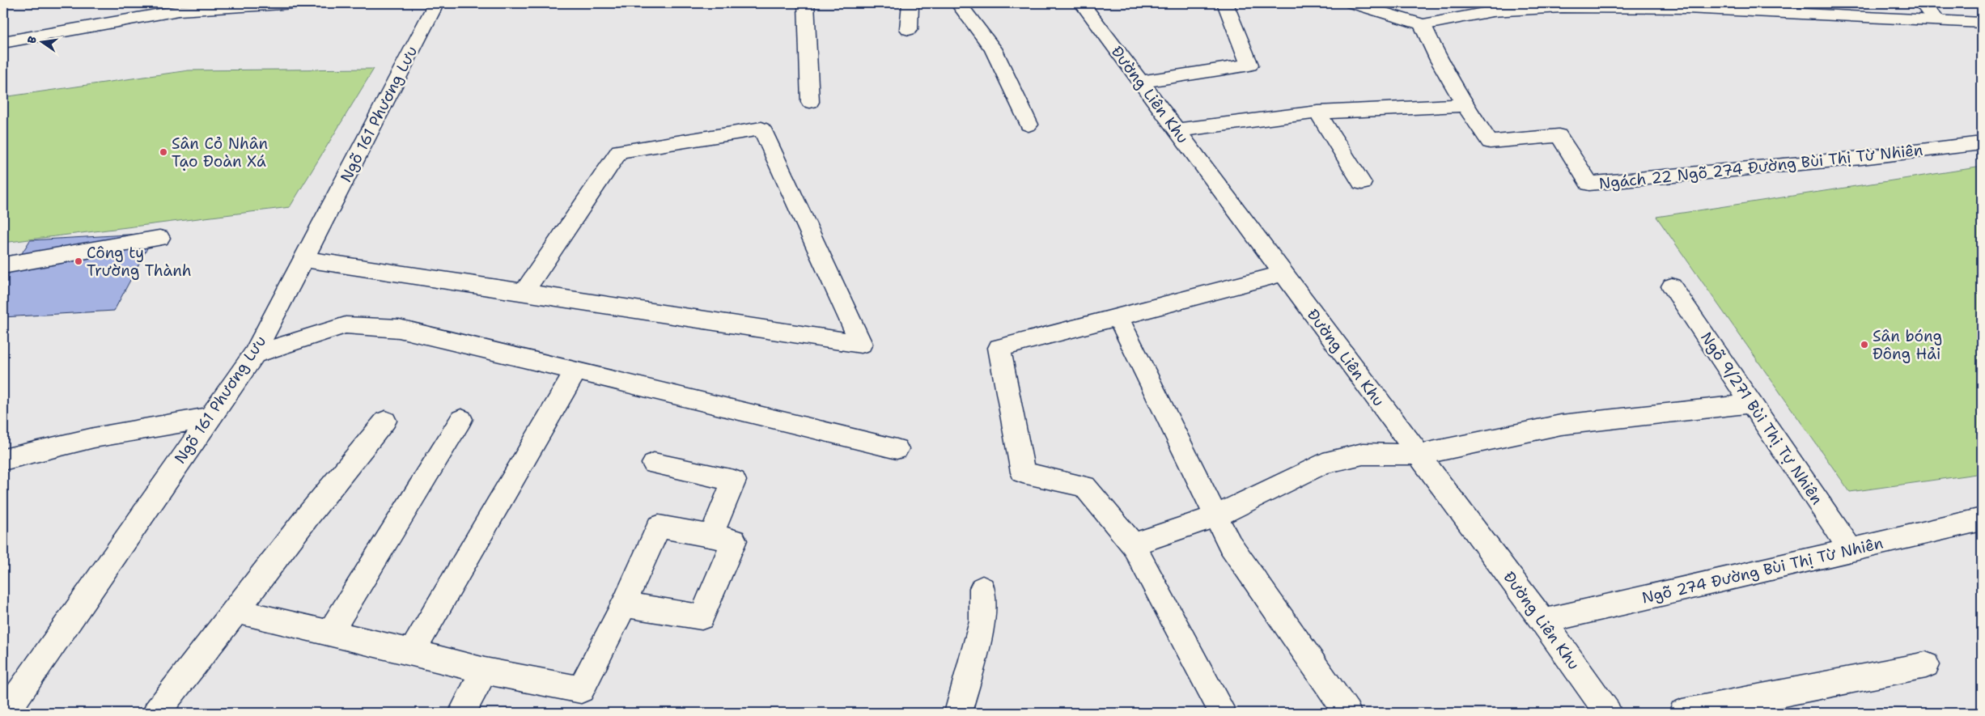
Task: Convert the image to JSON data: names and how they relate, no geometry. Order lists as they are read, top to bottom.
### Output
{
  "streets": {
    "main road": [
      "Đường Liên Khu",
      "Ngõ 161 Phương Lưu",
      "Ngách 22 Ngõ 274 Đường Bùi Thị Từ Nhiên",
      "Ngõ 9/271 Bùi Thị Tự Nhiên",
      "Ngõ 274 Đường Bùi Thị Từ Nhiên"
    ]
  },
  "crossings": [
    ["Đường Liên Khu", "Ngõ 274 Đường Bùi Thị Từ Nhiên"],
    ["Ngõ 9/271 Bùi Thị Tự Nhiên", "Ngõ 274 Đường Bùi Thị Từ Nhiên"]
  ],
  "places": ["Sân Cỏ Nhân Tạo Đoàn Xá", "Công ty Trường Thành", "Sân bóng Đông Hải"],
  "north": "left"
}
